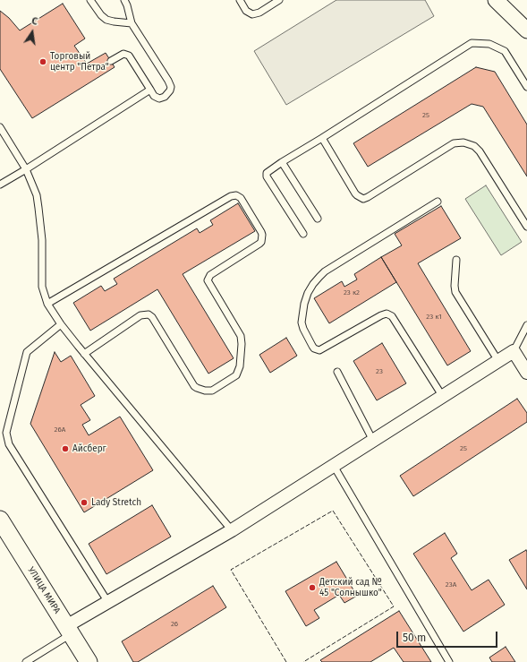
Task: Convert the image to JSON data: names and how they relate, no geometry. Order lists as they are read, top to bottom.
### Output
{
  "streets": {
    "main road": ["УЛИЦА МИРА"]
  },
  "places": [
    "Торговый центр \"Петра\"",
    "Айсберг",
    "Lady Stretch",
    "Детский сад № 45 \"Солнышко\""
  ],
  "house_numbers": [
    "25",
    "23 к2",
    "23 к1",
    "23",
    "26А",
    "25",
    "23А",
    "26"
  ],
  "scale_bar": "50 m",
  "north": "top"
}
